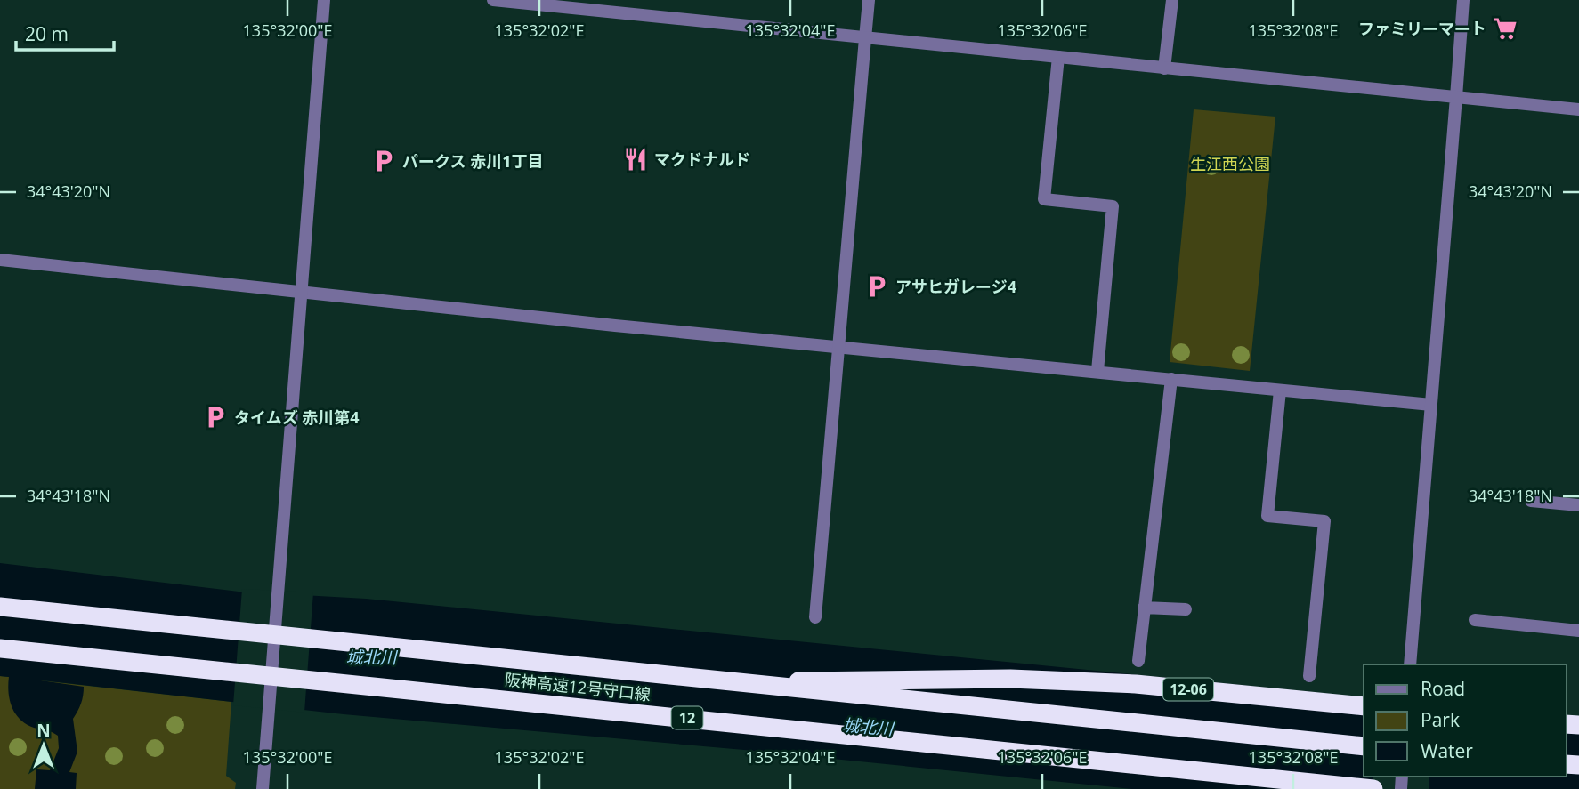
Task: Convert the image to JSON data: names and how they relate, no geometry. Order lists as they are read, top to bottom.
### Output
{
  "streets": {
    "highway": ["阪神高速12号守口線", "12-06", "12"]
  },
  "crossings": [
    ["阪神高速12号守口線", "12-06"]
  ],
  "water": ["城北川"],
  "parks": ["生江西公園"],
  "places": {
    "supermarket": ["ファミリーマート"],
    "restaurant": ["マクドナルド"],
    "parking": ["パークス 赤川1丁目", "アサヒガレージ4", "タイムズ 赤川第4"]
  },
  "legend": ["Road", "Park", "Water"],
  "scale_bar": "20 m",
  "north": "top",
  "coordinates": [
    "135°32'00\"E",
    "135°32'02\"E",
    "135°32'04\"E",
    "135°32'06\"E",
    "135°32'08\"E",
    "34°43'20\"N",
    "34°43'18\"N"
  ]
}
